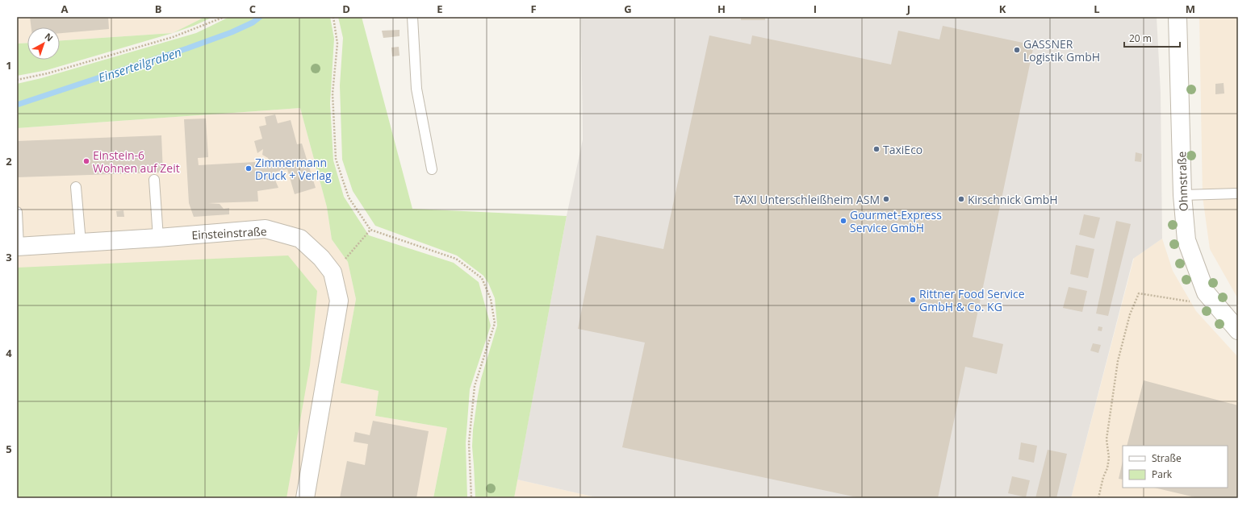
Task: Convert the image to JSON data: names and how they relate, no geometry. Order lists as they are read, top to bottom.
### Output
{
  "streets": {
    "street": ["Ohmstraße", "Einsteinstraße"]
  },
  "water": ["Einserteilgraben"],
  "places": [
    "GASSNER Logistik GmbH",
    "TaxiEco",
    "Einstein-6 Wohnen auf Zeit",
    "Zimmermann Druck + Verlag",
    "TAXI Unterschleißheim ASM",
    "Kirschnick GmbH",
    "Gourmet-Express Service GmbH",
    "Rittner Food Service GmbH & Co. KG"
  ],
  "legend": ["Straße", "Park"],
  "scale_bar": "20 m",
  "north": "top right",
  "grid": {
    "columns": [
      "A",
      "B",
      "C",
      "D",
      "E",
      "F",
      "G",
      "H",
      "I",
      "J",
      "K",
      "L",
      "M"
    ],
    "rows": [
      "1",
      "2",
      "3",
      "4",
      "5"
    ]
  }
}
